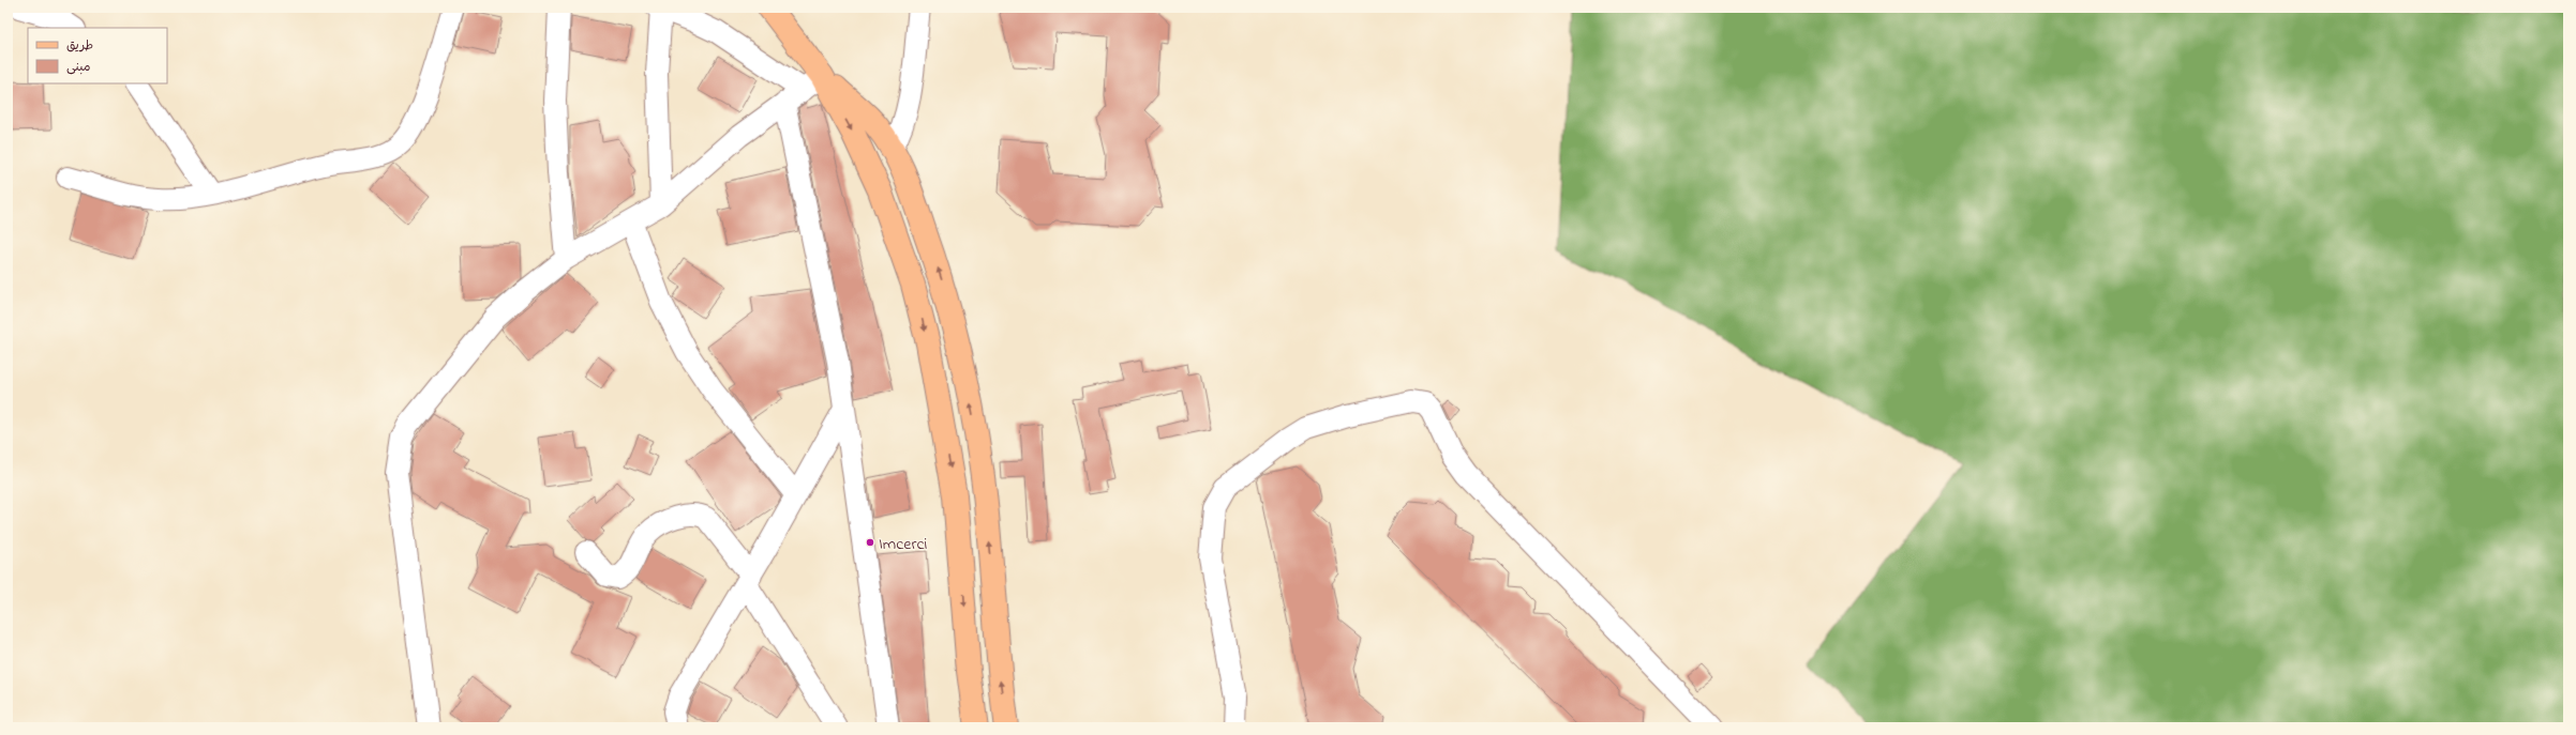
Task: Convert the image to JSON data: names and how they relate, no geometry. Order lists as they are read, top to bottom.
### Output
{
  "places": ["Imcerci"],
  "legend": ["طريق", "مبنى"]
}
